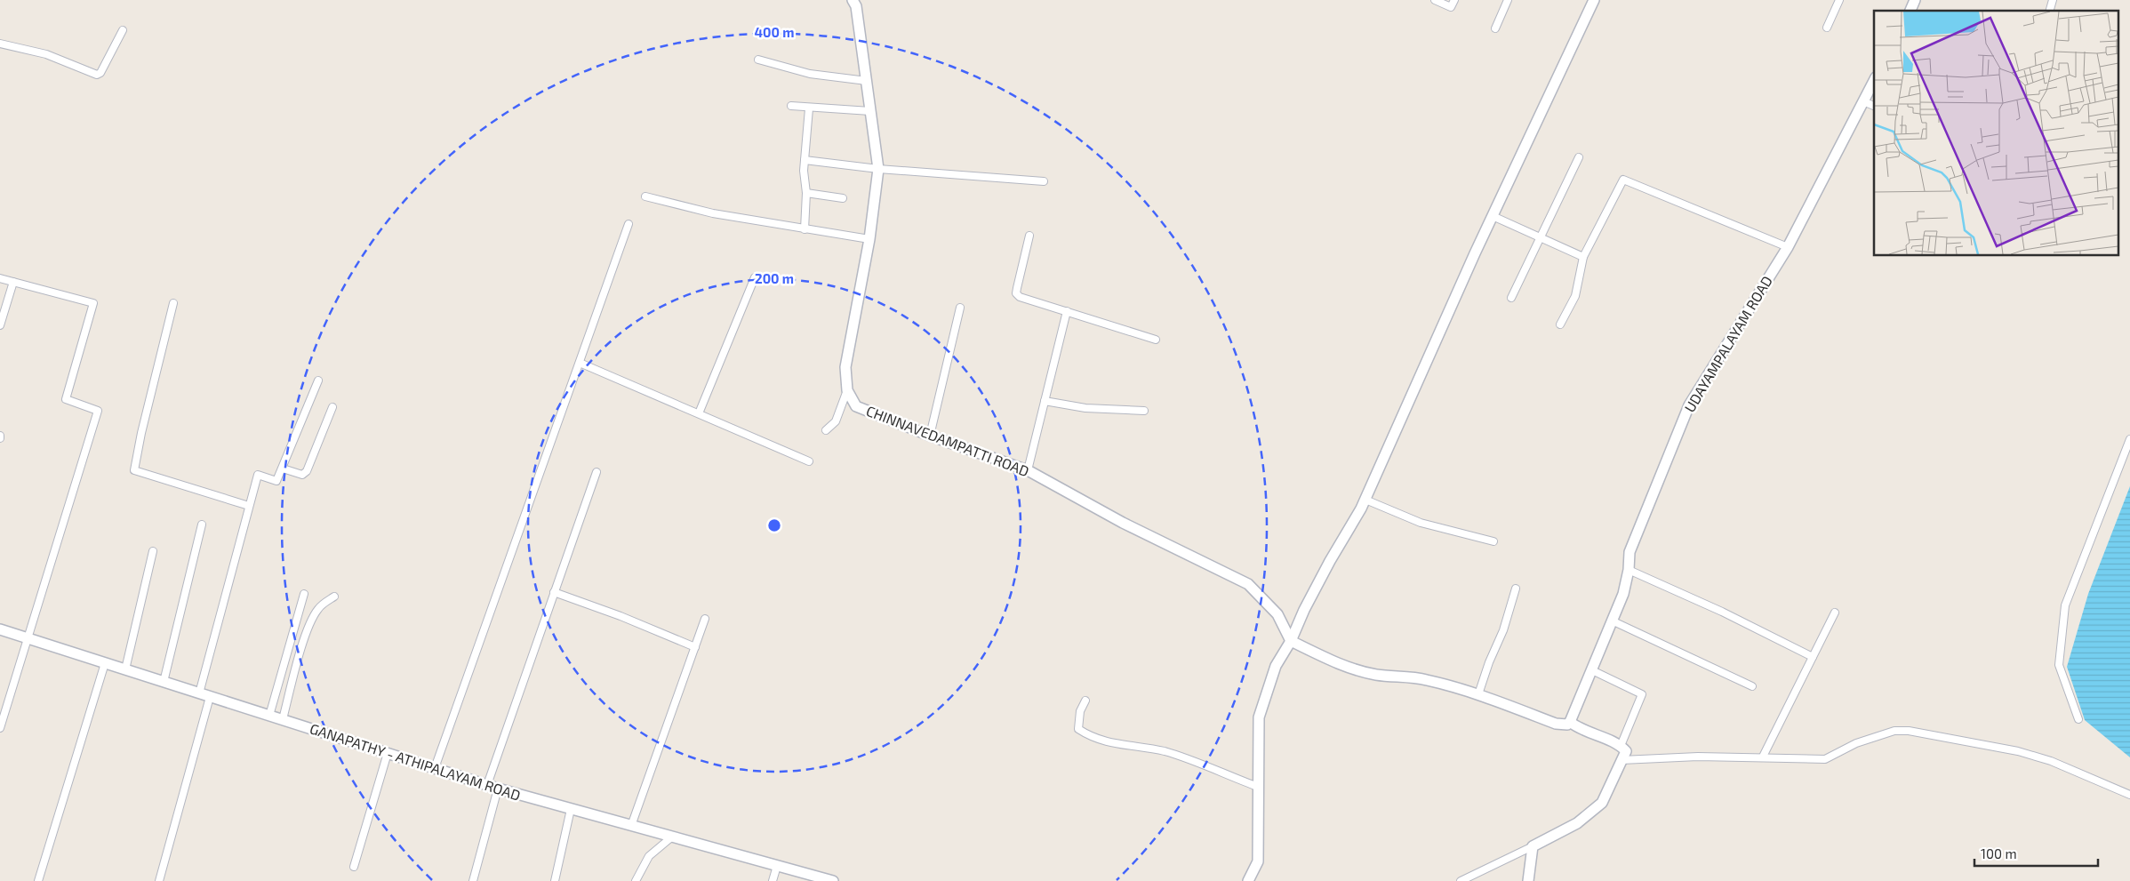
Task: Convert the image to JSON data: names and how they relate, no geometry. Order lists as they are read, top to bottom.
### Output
{
  "streets": {
    "street": ["UDAYAMPALAYAM ROAD", "CHINNAVEDAMPATTI ROAD", "GANAPATHY - ATHIPALAYAM ROAD"]
  },
  "scale_bar": "100 m",
  "rings": ["400 m", "200 m"]
}
